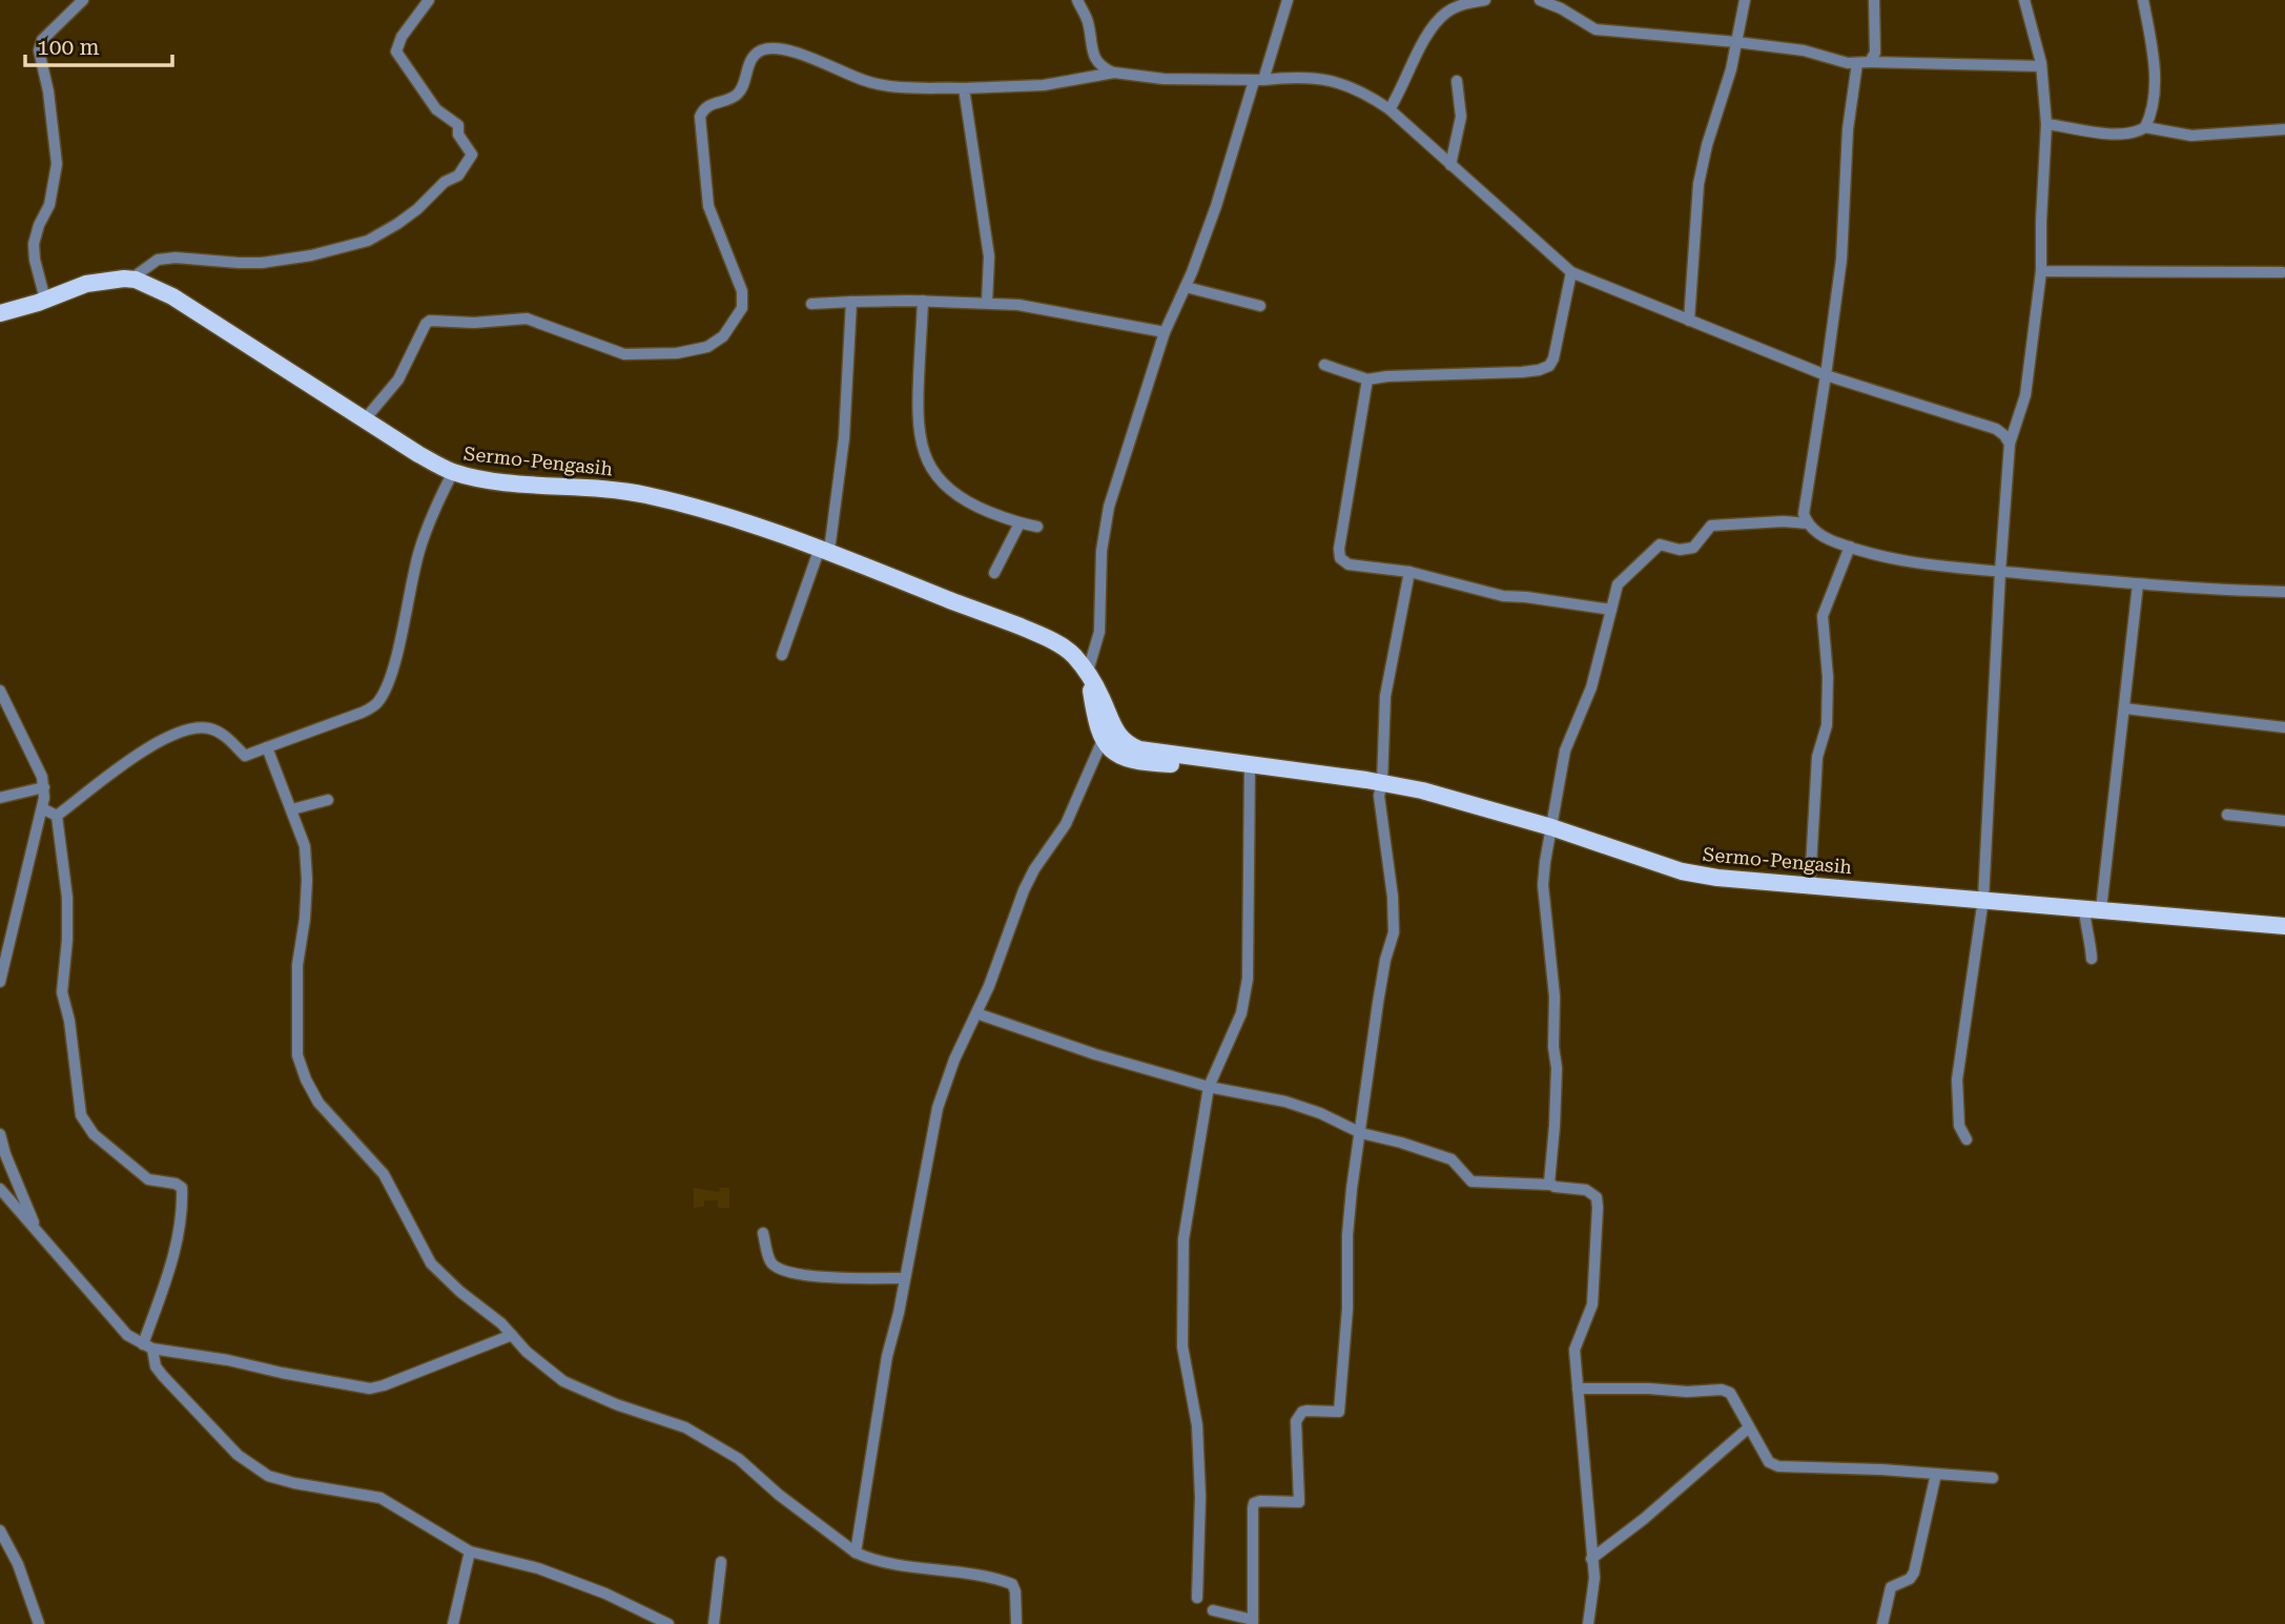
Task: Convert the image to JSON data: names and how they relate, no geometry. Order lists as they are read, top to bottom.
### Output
{
  "streets": {
    "main road": ["Sermo-Pengasih"]
  },
  "scale_bar": "100 m"
}
